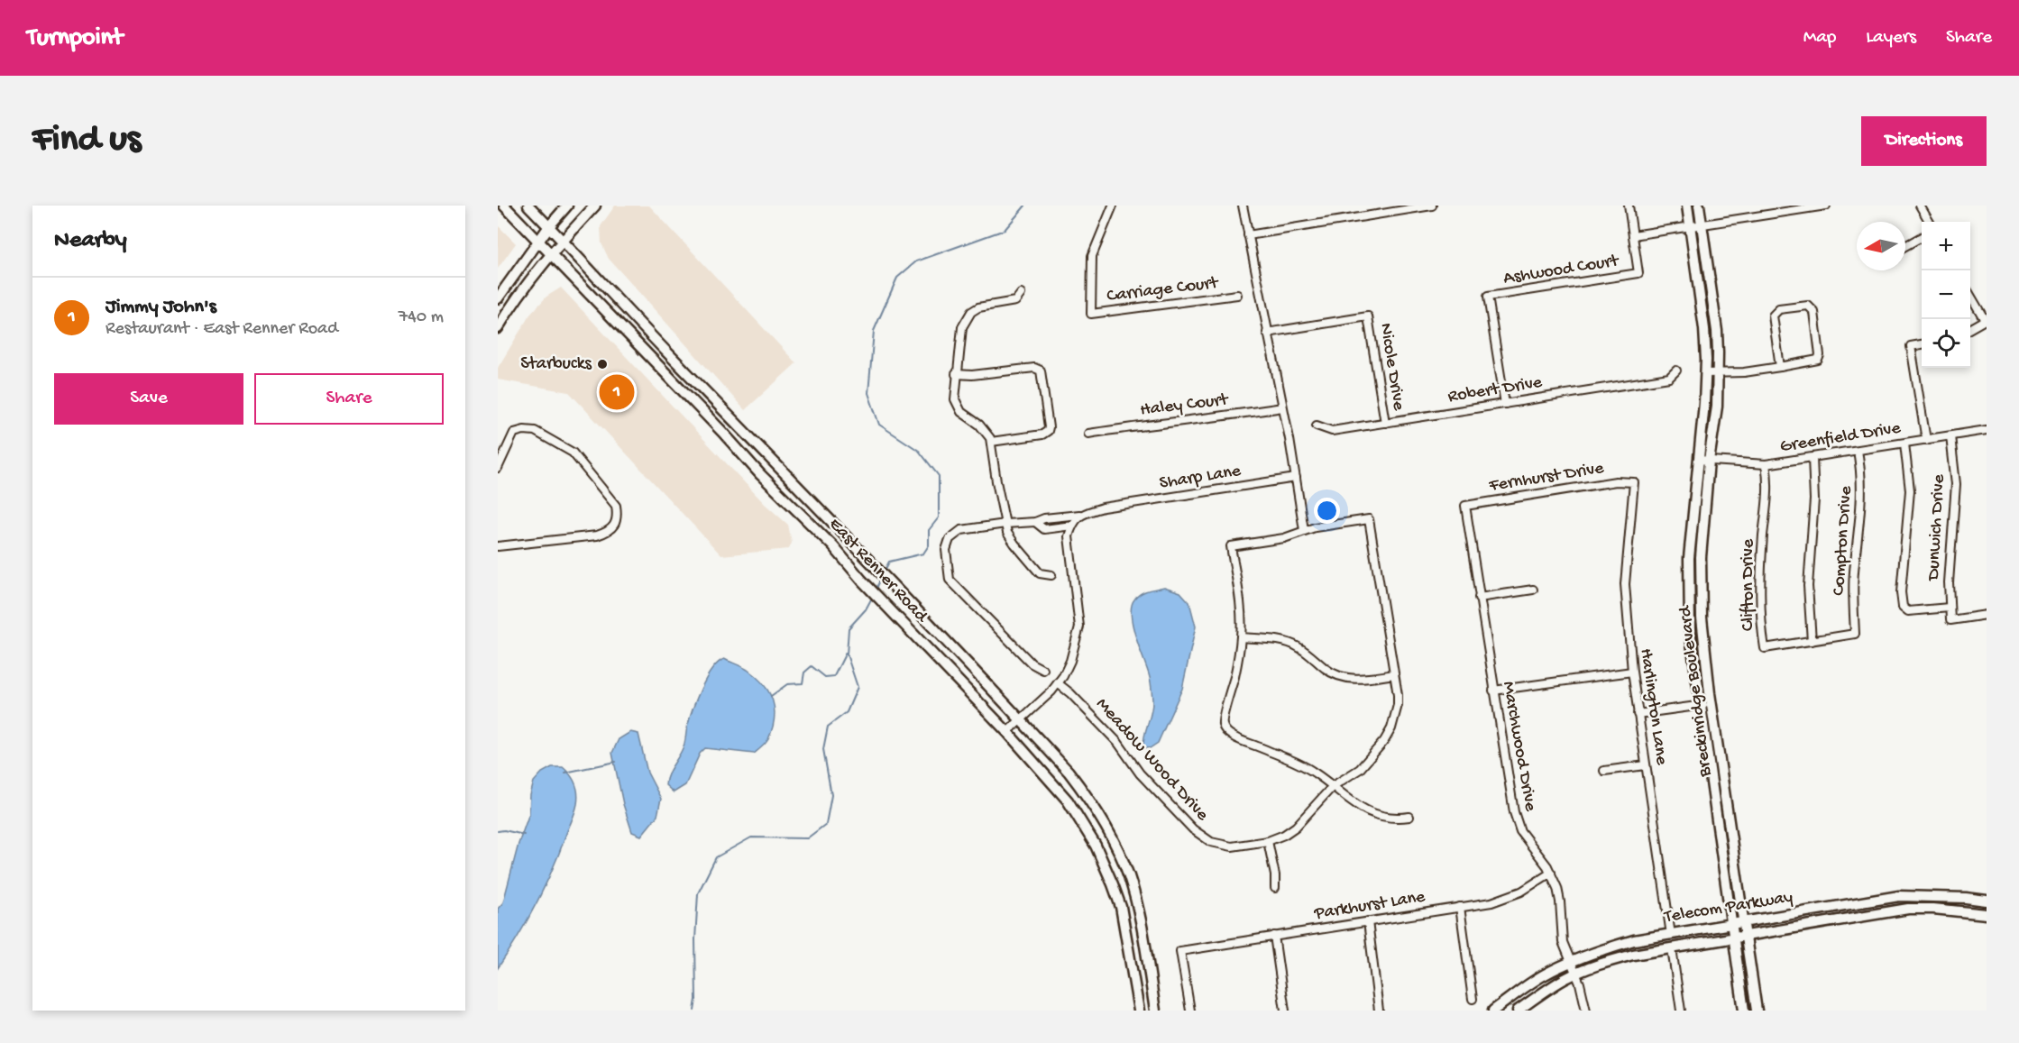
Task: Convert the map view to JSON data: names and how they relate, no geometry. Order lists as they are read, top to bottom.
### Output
{
  "streets": {
    "street": [
      "Ashwood Court",
      "Carriage Court",
      "Nicole Drive",
      "Robert Drive",
      "Haley Court",
      "Greenfield Drive",
      "Sharp Lane",
      "Fernhurst Drive",
      "Dunwich Drive",
      "Compton Drive",
      "East Renner Road",
      "Clifton Drive",
      "Breckinridge Boulevard",
      "Harlington Lane",
      "Marchwood Drive",
      "Meadow Wood Drive",
      "Parkhurst Lane",
      "Telecom Parkway"
    ]
  },
  "crossings": [
    ["Ashwood Court", "Robert Drive"],
    ["Nicole Drive", "Robert Drive"],
    ["Greenfield Drive", "Dunwich Drive"],
    ["Greenfield Drive", "Compton Drive"],
    ["Greenfield Drive", "Clifton Drive"],
    ["Greenfield Drive", "Breckinridge Boulevard"],
    ["Fernhurst Drive", "Harlington Lane"],
    ["Fernhurst Drive", "Marchwood Drive"],
    ["Compton Drive", "Clifton Drive"],
    ["Breckinridge Boulevard", "Telecom Parkway"],
    ["Harlington Lane", "Telecom Parkway"],
    ["Marchwood Drive", "Parkhurst Lane"],
    ["Marchwood Drive", "Telecom Parkway"]
  ],
  "places": ["Starbucks"],
  "north": "left",
  "page": {
    "header": "Turnpoint",
    "nav": ["Map", "Layers", "Share"],
    "buttons": [
      "Directions",
      ["Save", "Share"]
    ],
    "title": "Find us",
    "heading": "Nearby",
    "map_buttons": ["+", "−"],
    "list": [
      {
        "mark": "1",
        "name": "Jimmy John's",
        "note": "Restaurant · East Renner Road",
        "value": "740 m"
      }
    ],
    "pins": "1"
  }
}
